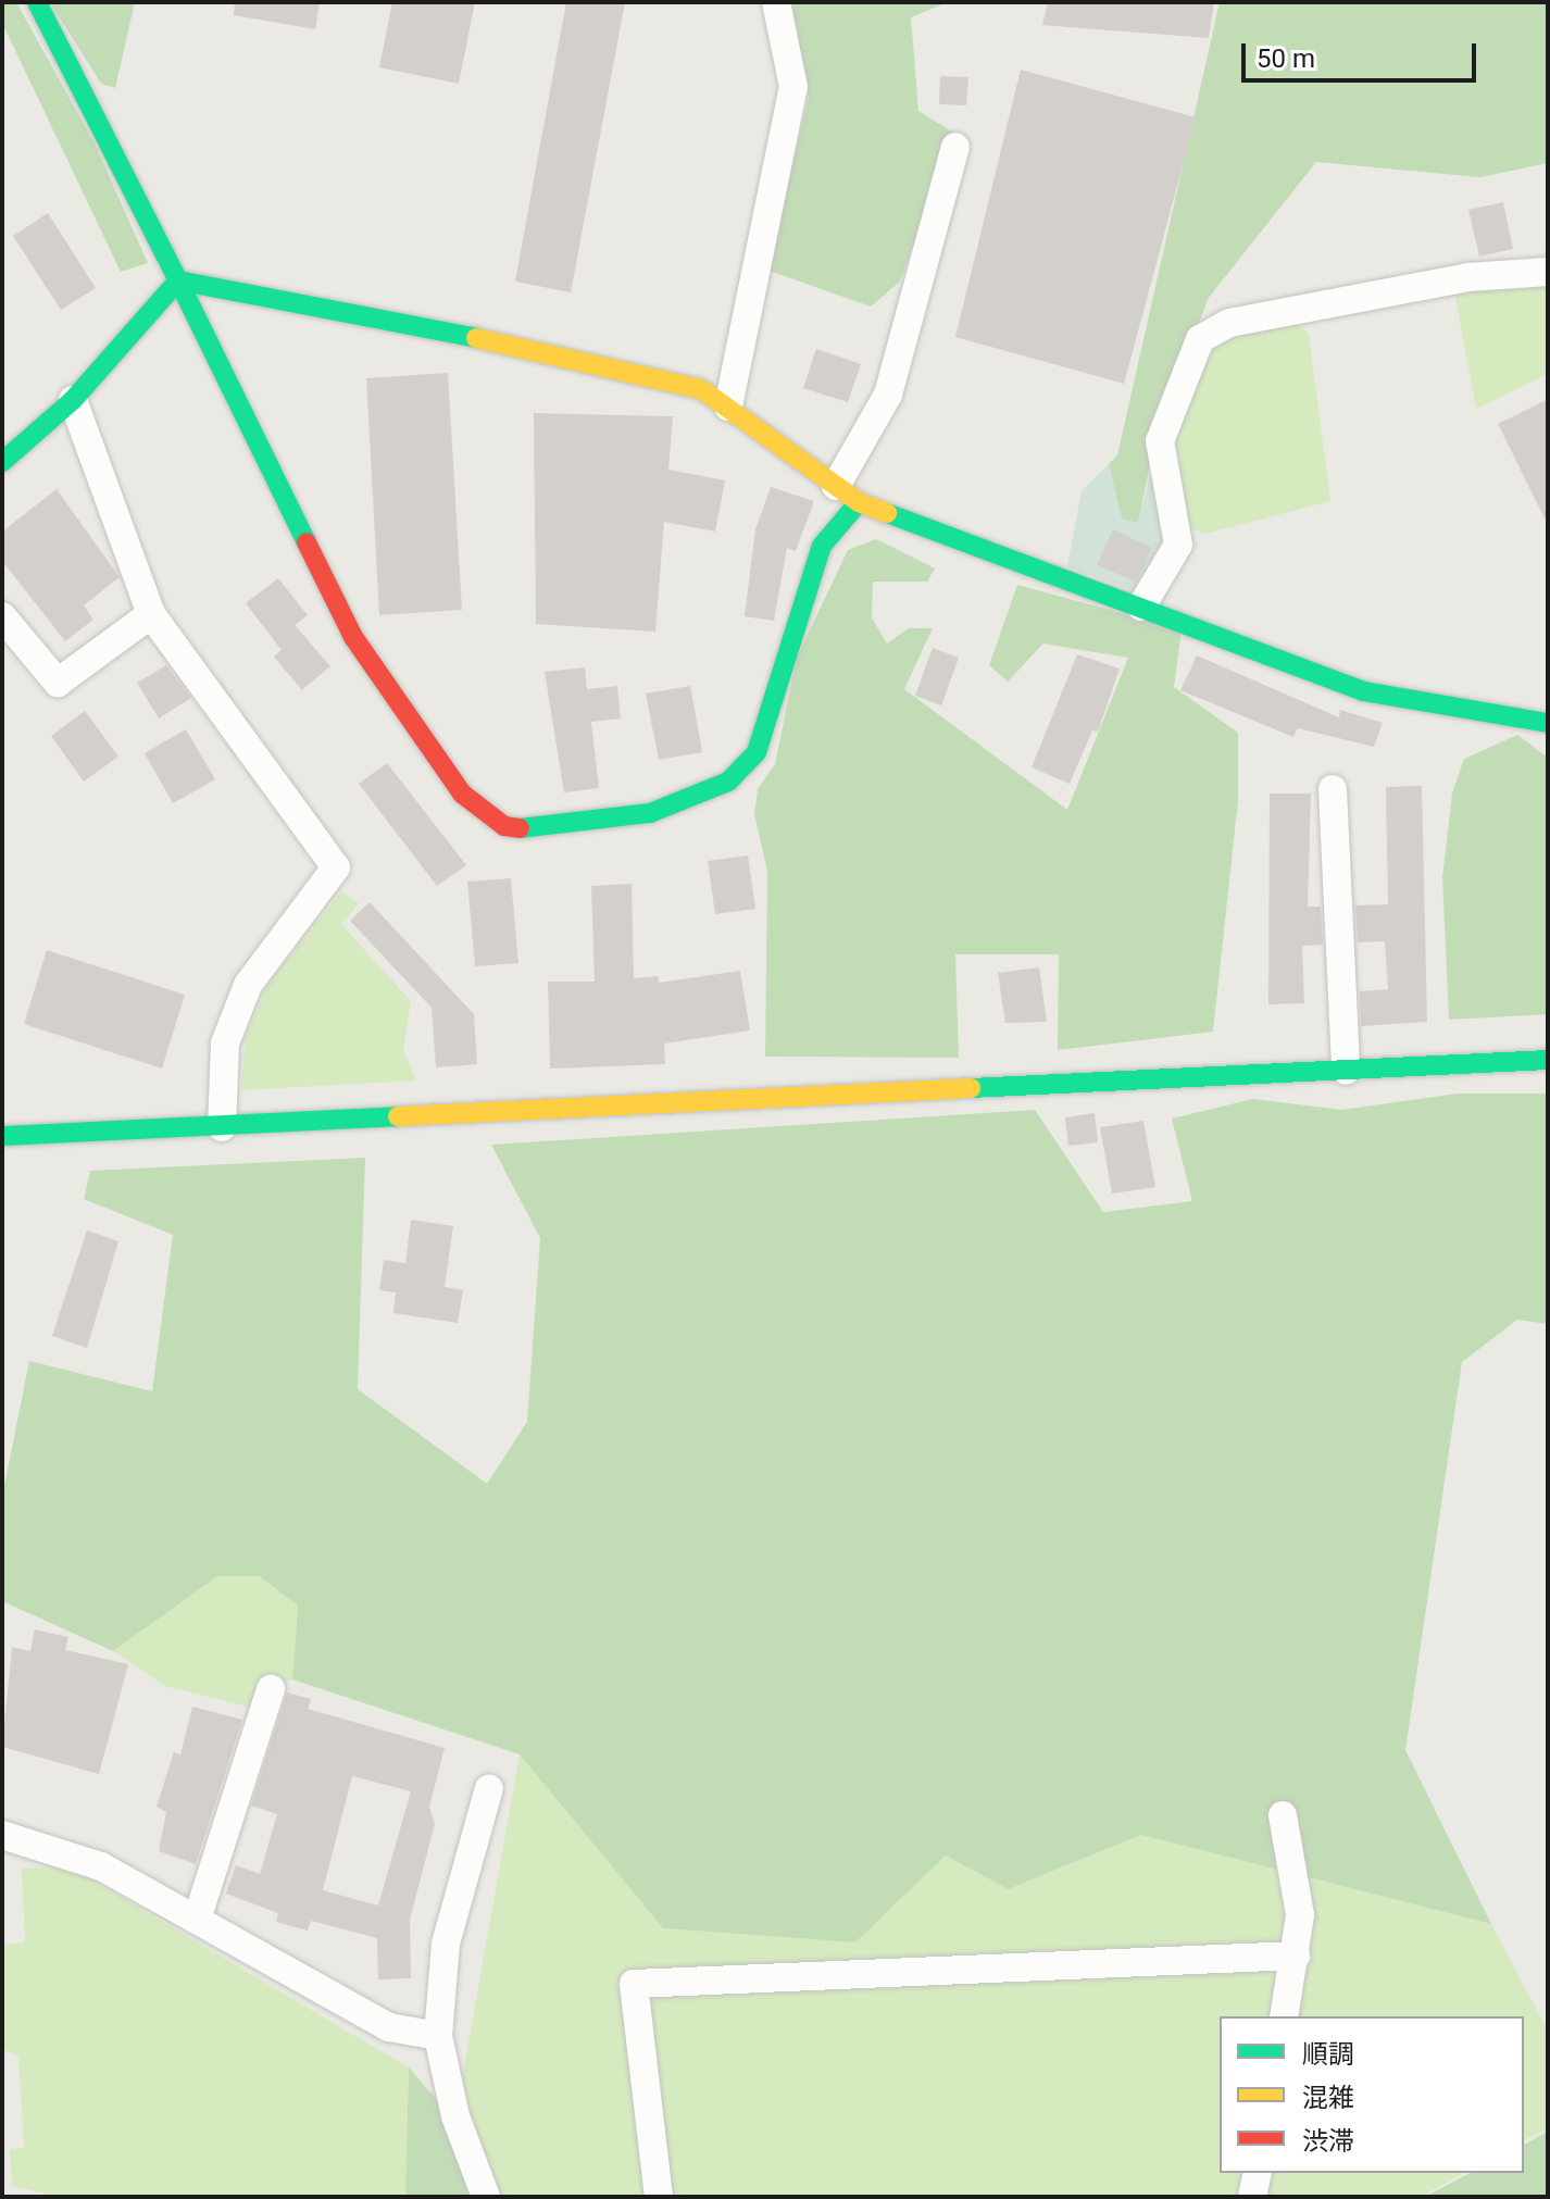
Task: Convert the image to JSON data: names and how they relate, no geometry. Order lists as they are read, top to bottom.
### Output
{
  "legend": ["順調", "混雑", "渋滞"],
  "scale_bar": "50 m"
}
